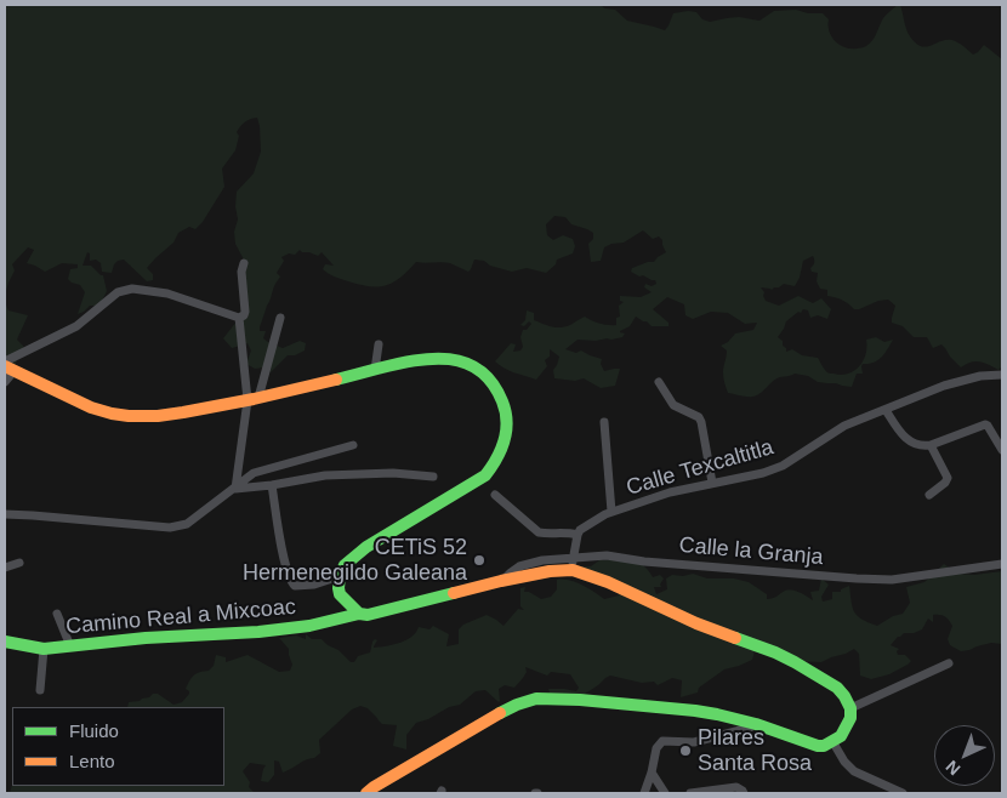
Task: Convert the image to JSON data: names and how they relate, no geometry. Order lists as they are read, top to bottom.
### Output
{
  "streets": {
    "main road": ["Camino Real a Mixcoac"],
    "street": ["Calle Texcaltitla", "Calle la Granja"]
  },
  "crossings": [
    ["Calle la Granja", "Camino Real a Mixcoac"]
  ],
  "places": ["CETiS 52 Hermenegildo Galeana", "Pilares Santa Rosa"],
  "legend": ["Fluido", "Lento"],
  "north": "bottom left"
}
